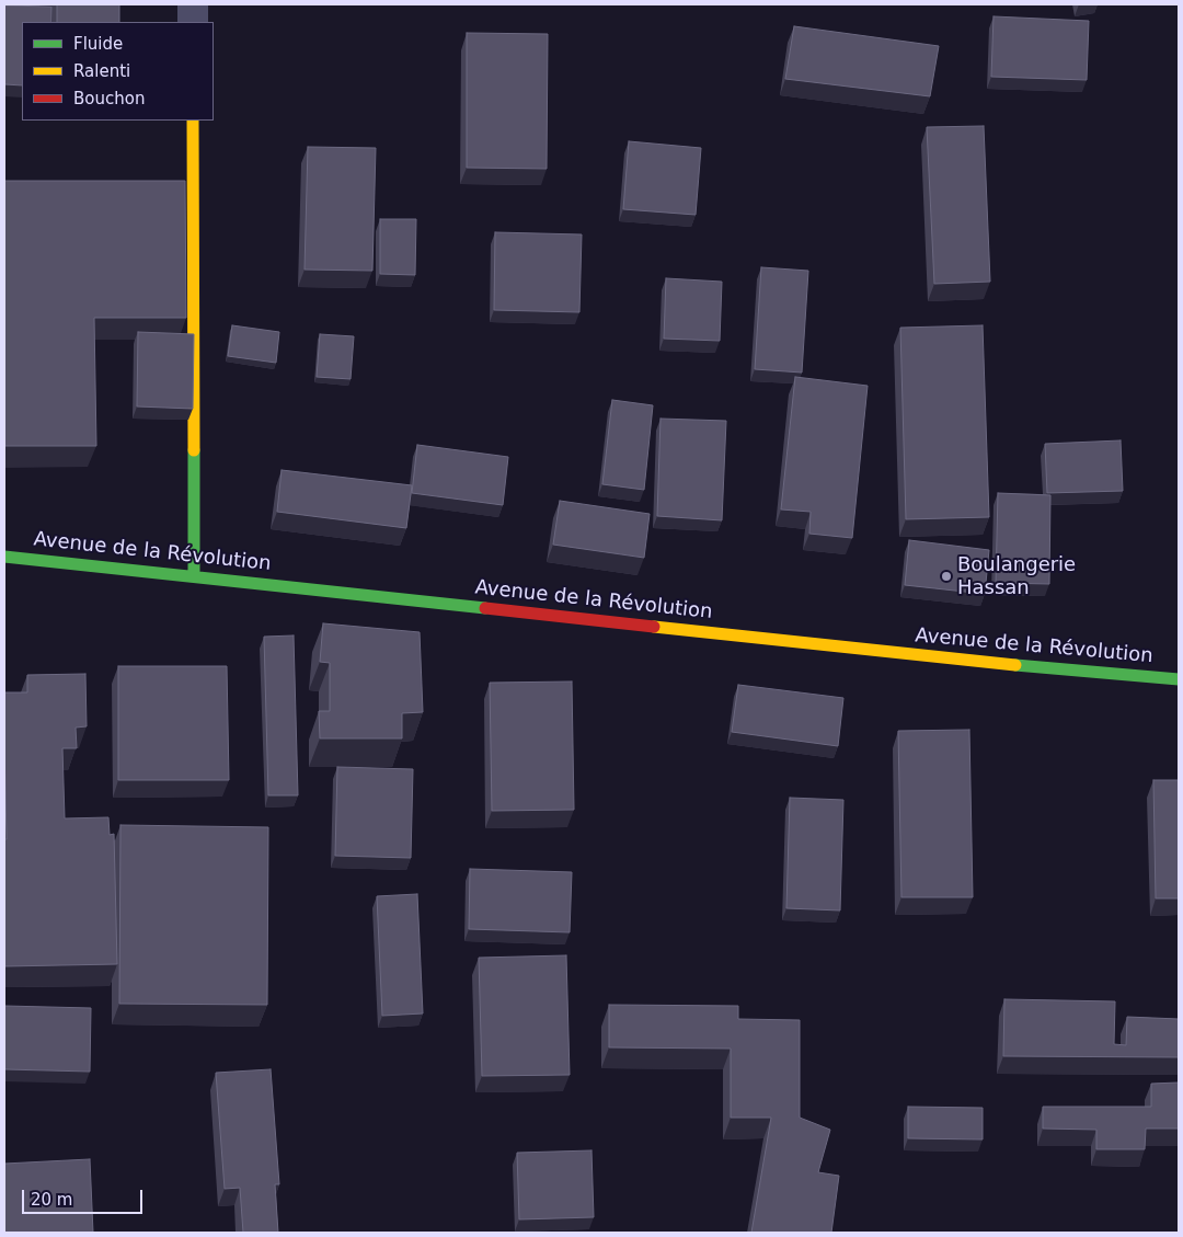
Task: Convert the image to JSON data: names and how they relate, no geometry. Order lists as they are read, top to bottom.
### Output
{
  "streets": {
    "street": ["Avenue de la Révolution"]
  },
  "places": ["Boulangerie Hassan"],
  "legend": ["Fluide", "Ralenti", "Bouchon"],
  "scale_bar": "20 m"
}
